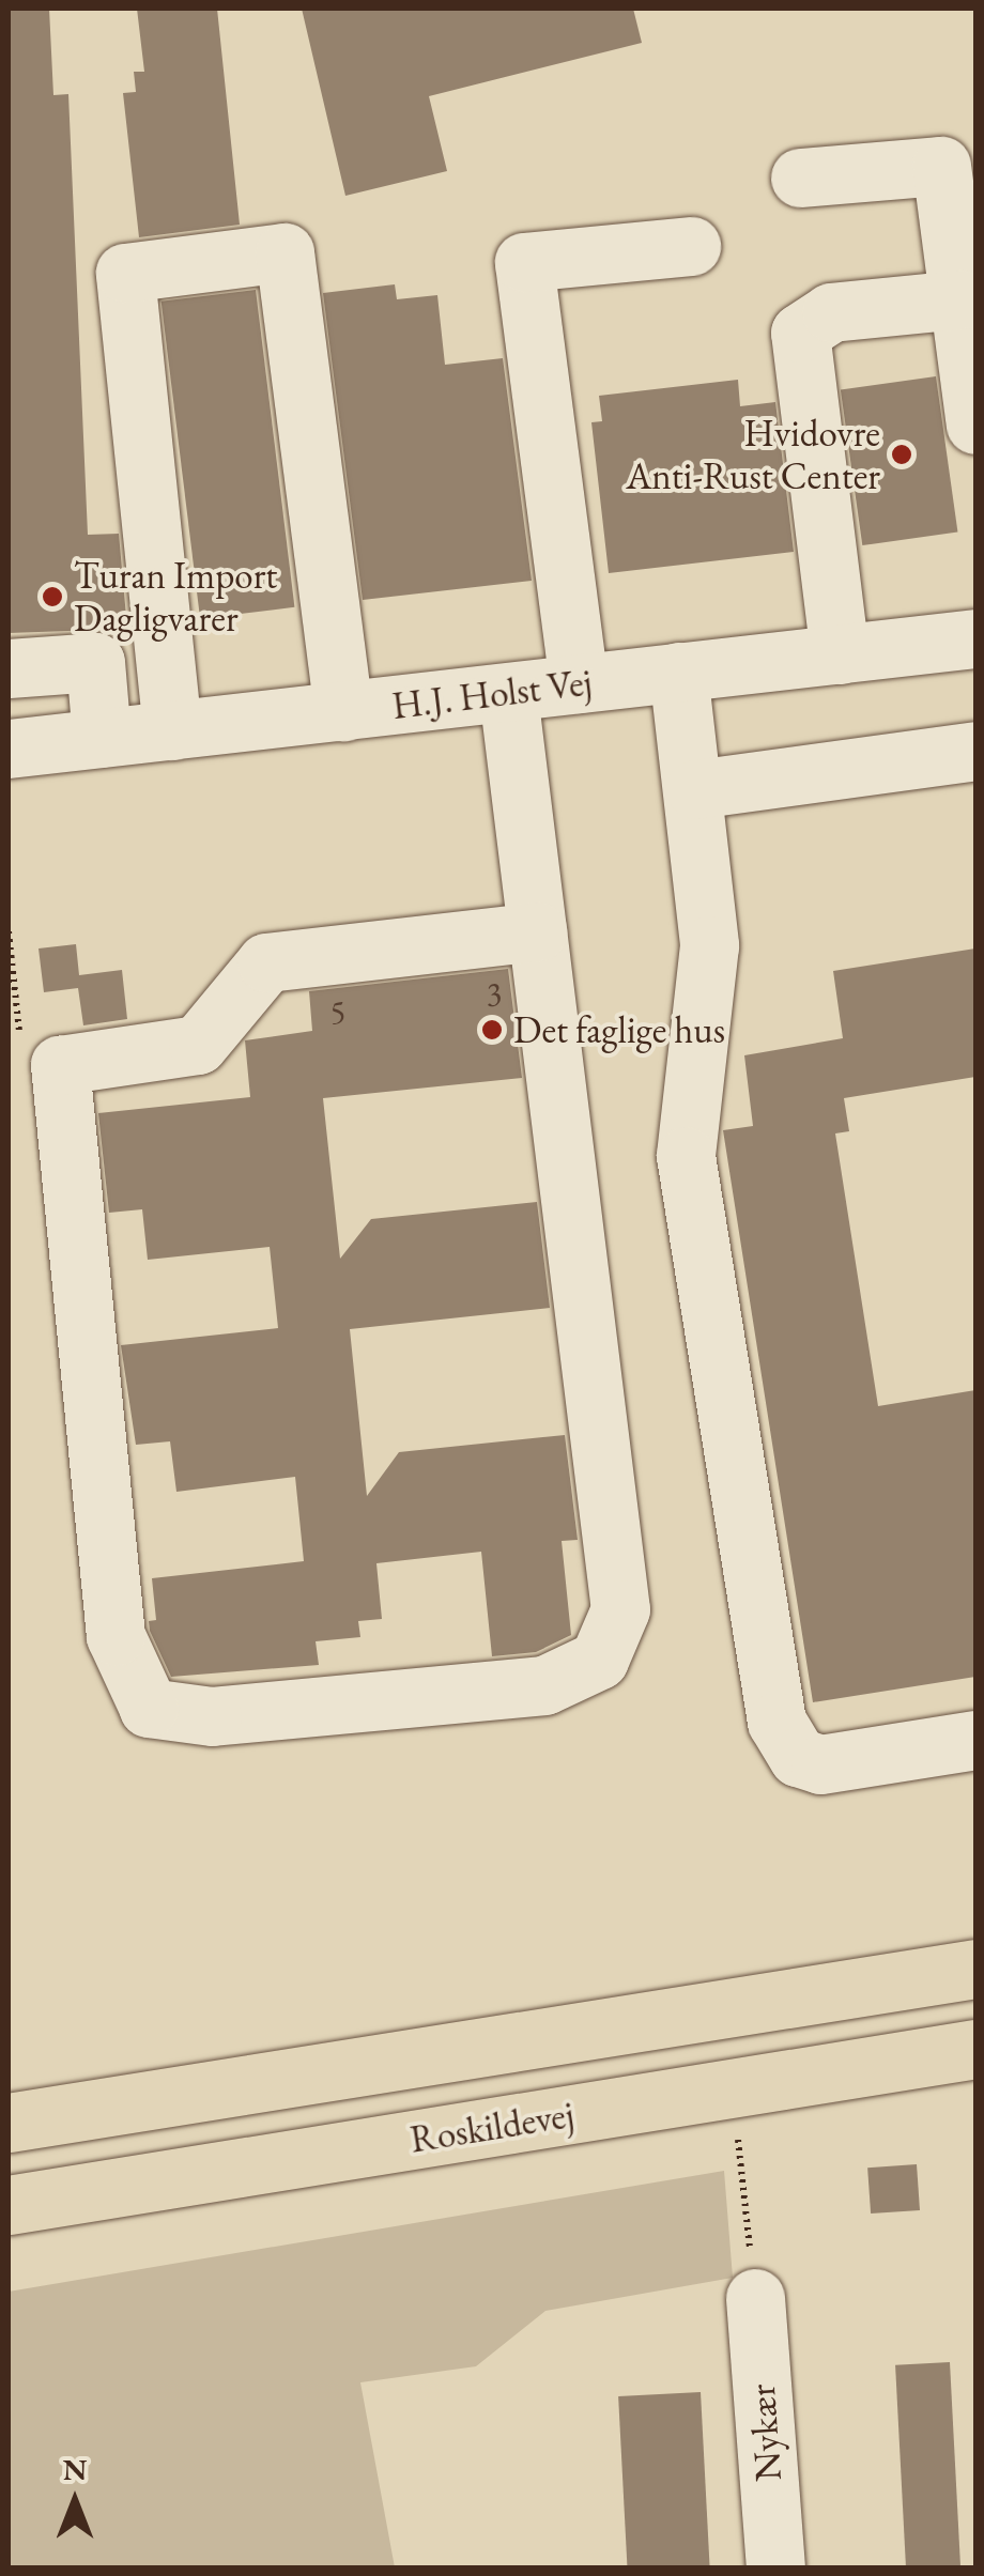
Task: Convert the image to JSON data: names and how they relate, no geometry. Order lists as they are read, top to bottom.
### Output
{
  "streets": {
    "main road": ["Roskildevej"],
    "street": ["H.J. Holst Vej", "Nykær"]
  },
  "places": ["Hvidovre Anti-Rust Center", "Turan Import Dagligvarer", "Det faglige hus"],
  "house_numbers": ["3", "5"],
  "north": "top"
}
